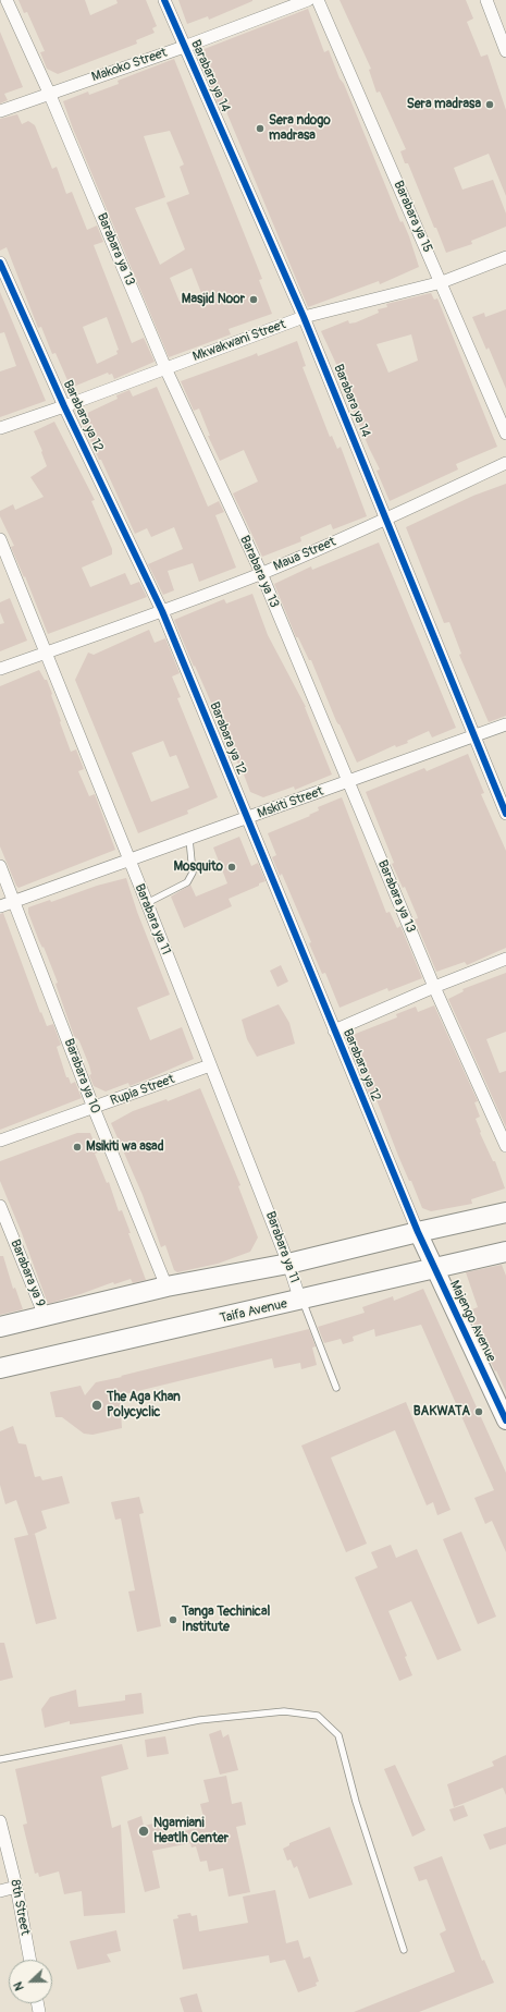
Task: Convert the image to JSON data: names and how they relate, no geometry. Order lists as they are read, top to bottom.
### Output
{
  "streets": {
    "main road": ["Taifa Avenue"],
    "street": [
      "Makoko Street",
      "Barabara ya 14",
      "Barabara ya 15",
      "Barabara ya 13",
      "Mkwakwani Street",
      "Barabara ya 12",
      "Maua Street",
      "Mskiti Street",
      "Barabara ya 11",
      "Barabara ya 10",
      "Rupia Street",
      "Barabara ya 9",
      "Majengo Avenue",
      "8th Street"
    ]
  },
  "crossings": [
    ["Makoko Street", "Barabara ya 14"],
    ["Makoko Street", "Barabara ya 13"],
    ["Barabara ya 14", "Mkwakwani Street"],
    ["Barabara ya 14", "Maua Street"],
    ["Barabara ya 14", "Mskiti Street"],
    ["Barabara ya 15", "Mkwakwani Street"],
    ["Barabara ya 13", "Mkwakwani Street"],
    ["Barabara ya 13", "Maua Street"],
    ["Barabara ya 13", "Mskiti Street"],
    ["Mkwakwani Street", "Barabara ya 12"],
    ["Barabara ya 12", "Maua Street"],
    ["Barabara ya 12", "Mskiti Street"],
    ["Barabara ya 12", "Majengo Avenue"],
    ["Maua Street", "Barabara ya 11"],
    ["Mskiti Street", "Barabara ya 11"],
    ["Mskiti Street", "Barabara ya 10"],
    ["Barabara ya 11", "Rupia Street"],
    ["Barabara ya 11", "Taifa Avenue"],
    ["Barabara ya 10", "Rupia Street"],
    ["Taifa Avenue", "Majengo Avenue"]
  ],
  "places": [
    "Sera madrasa",
    "Sera ndogo madrasa",
    "Masjid Noor",
    "Mosquito",
    "Msikiti wa asad",
    "The Aga Khan Polycyclic",
    "BAKWATA",
    "Tanga Techinical Institute",
    "Ngamiani Heatlh Center"
  ],
  "north": "left"
}
